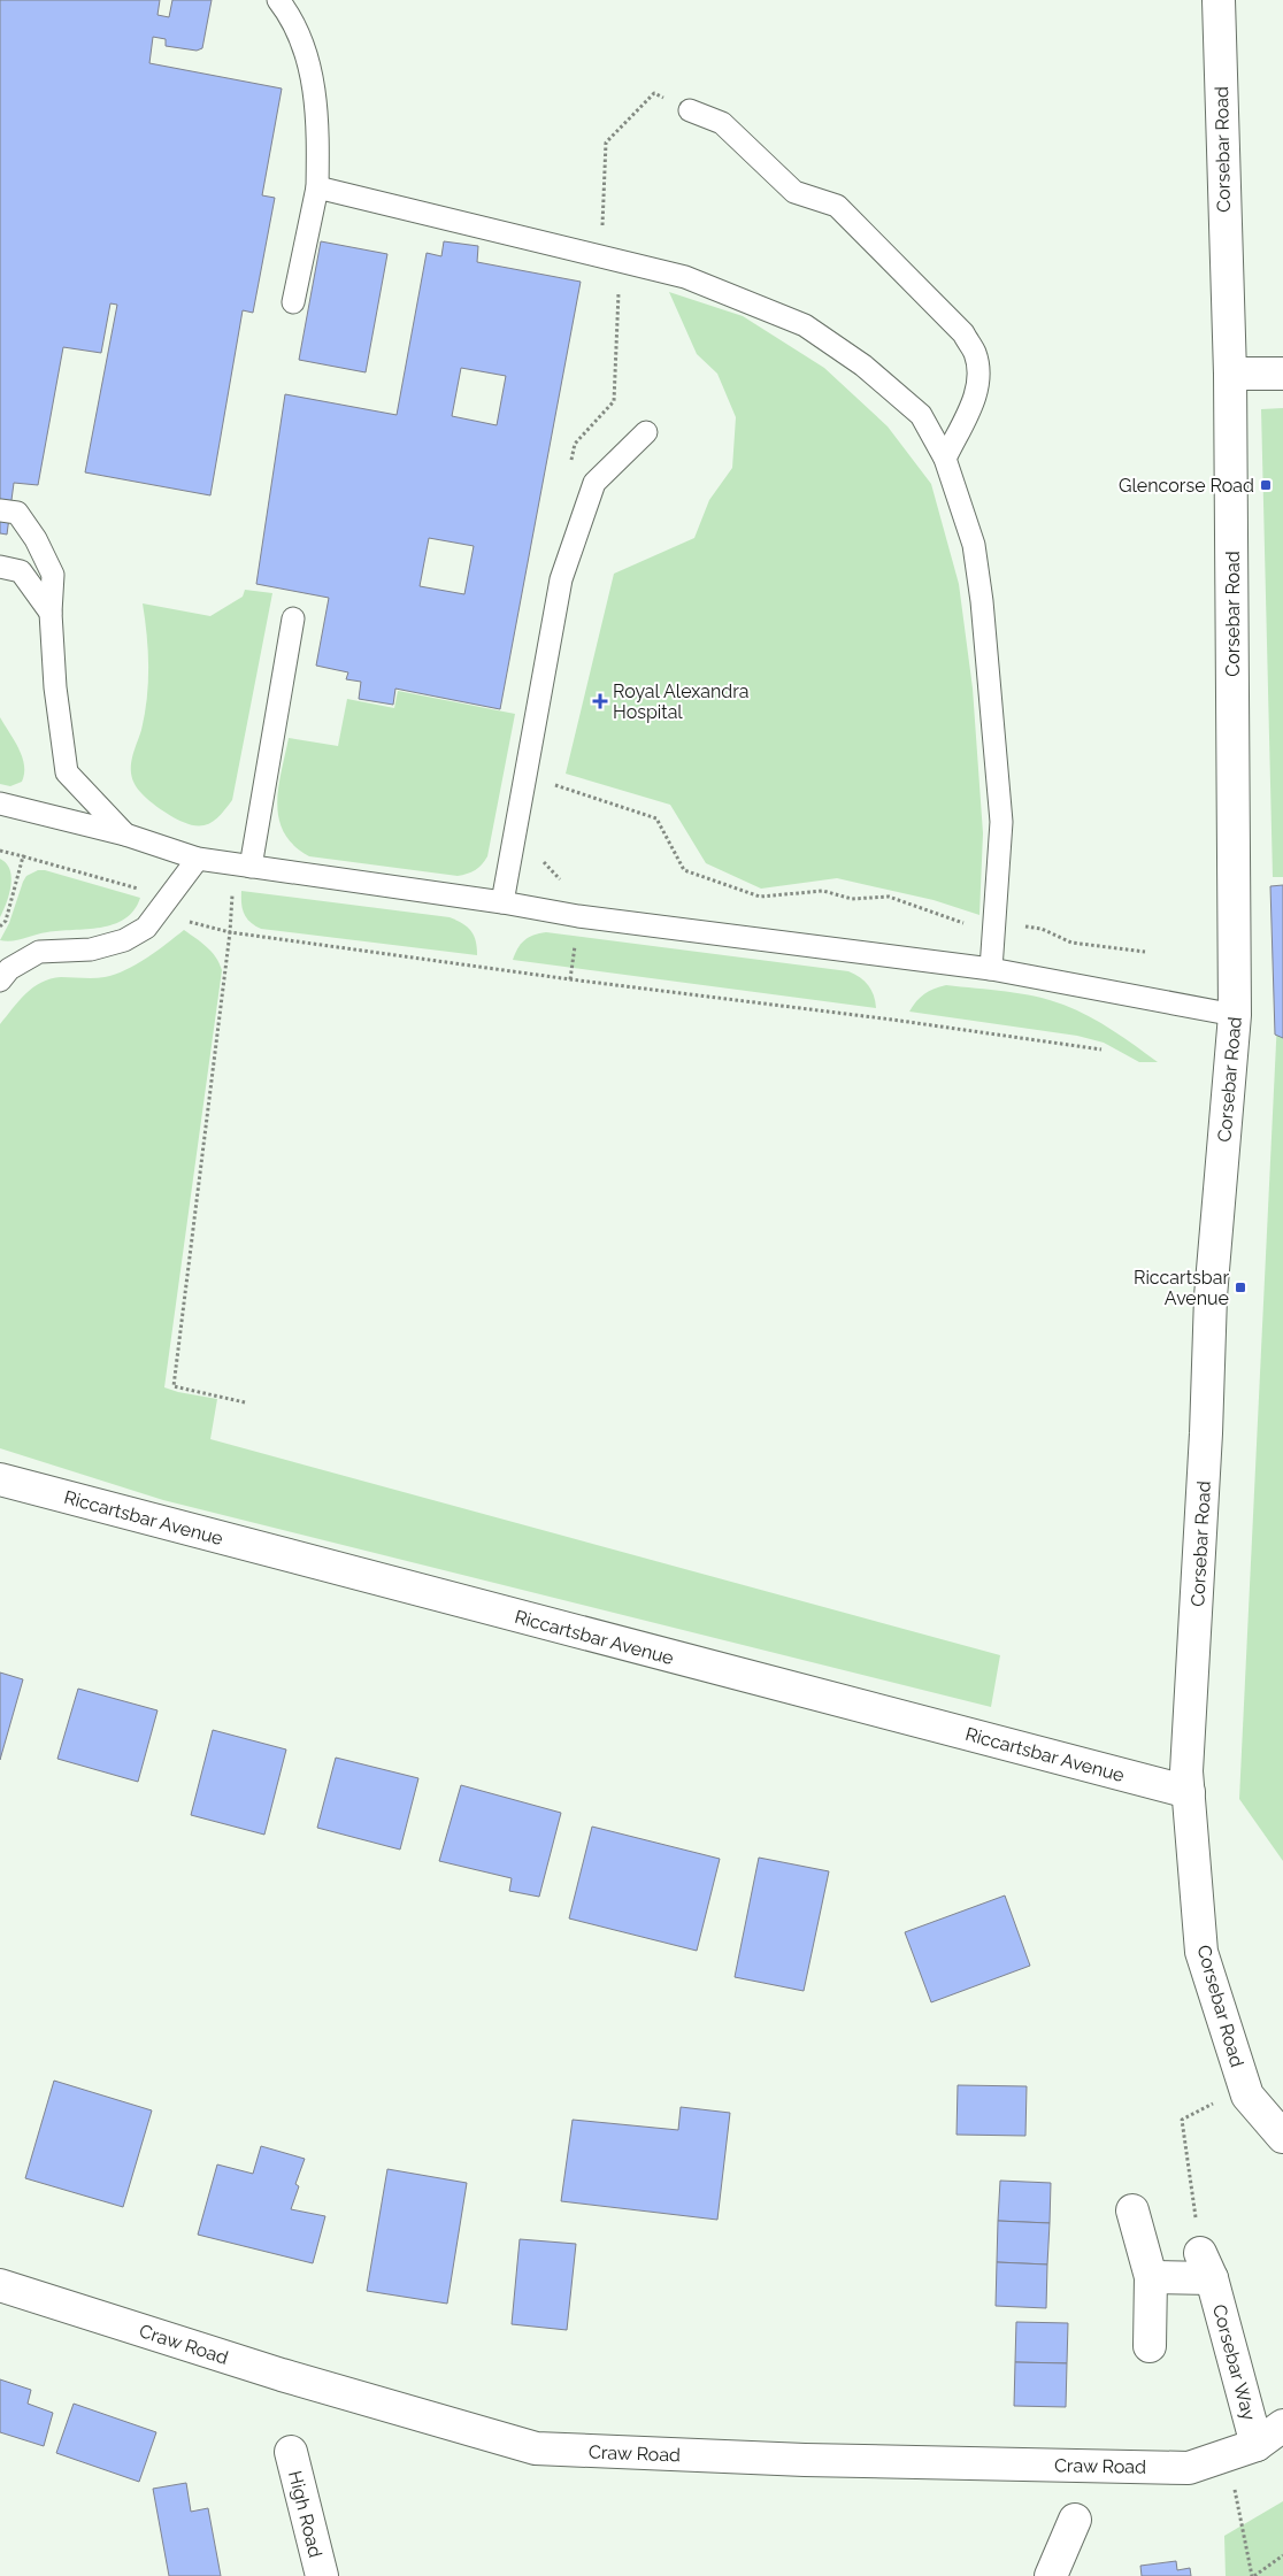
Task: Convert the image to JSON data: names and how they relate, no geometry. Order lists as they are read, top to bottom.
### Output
{
  "streets": {
    "street": [
      "Corsebar Road",
      "Riccartsbar Avenue",
      "Craw Road",
      "Corsebar Way",
      "High Road"
    ]
  },
  "crossings": [
    ["Corsebar Road", "Riccartsbar Avenue"],
    ["Craw Road", "Corsebar Way"]
  ],
  "places": {
    "transit": ["Glencorse Road", "Riccartsbar Avenue"],
    "health": ["Royal Alexandra Hospital"]
  }
}
